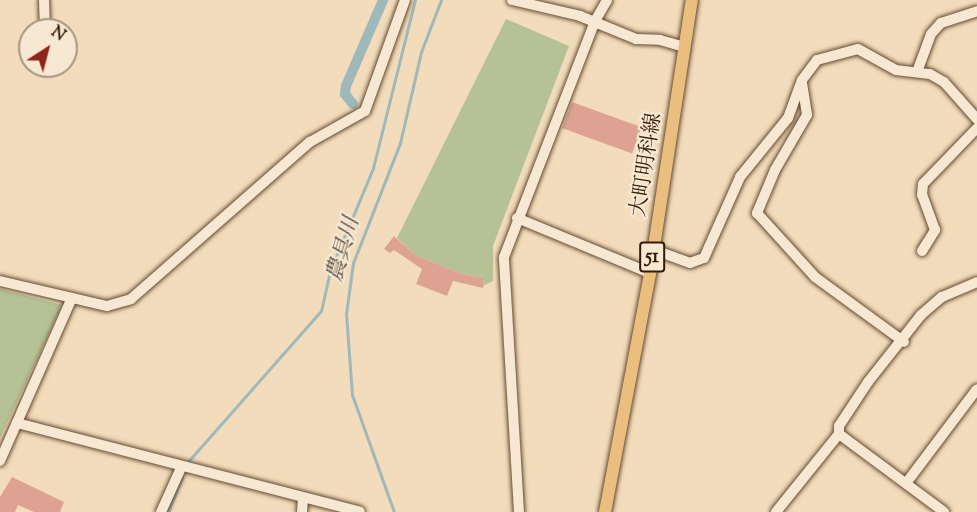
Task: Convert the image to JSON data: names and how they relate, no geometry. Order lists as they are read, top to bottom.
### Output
{
  "streets": {
    "main road": ["大町明科線", "51"]
  },
  "water": ["農具川"],
  "north": "top right"
}
